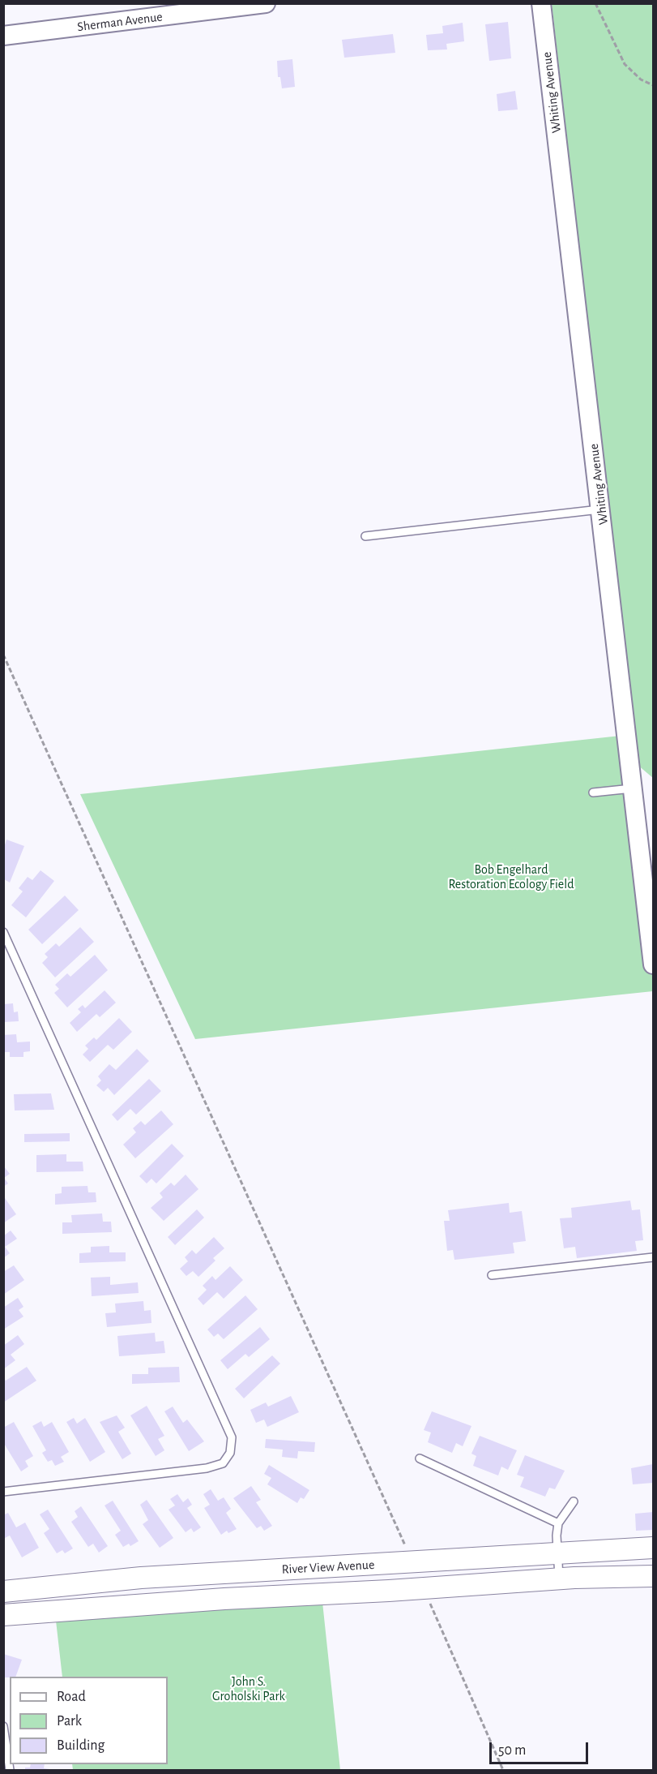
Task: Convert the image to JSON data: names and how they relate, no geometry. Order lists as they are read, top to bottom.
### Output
{
  "streets": {
    "main road": ["River View Avenue"],
    "street": ["Sherman Avenue", "Whiting Avenue"]
  },
  "parks": ["Bob Engelhard Restoration Ecology Field", "John S. Groholski Park"],
  "legend": ["Road", "Park", "Building"],
  "scale_bar": "50 m"
}
